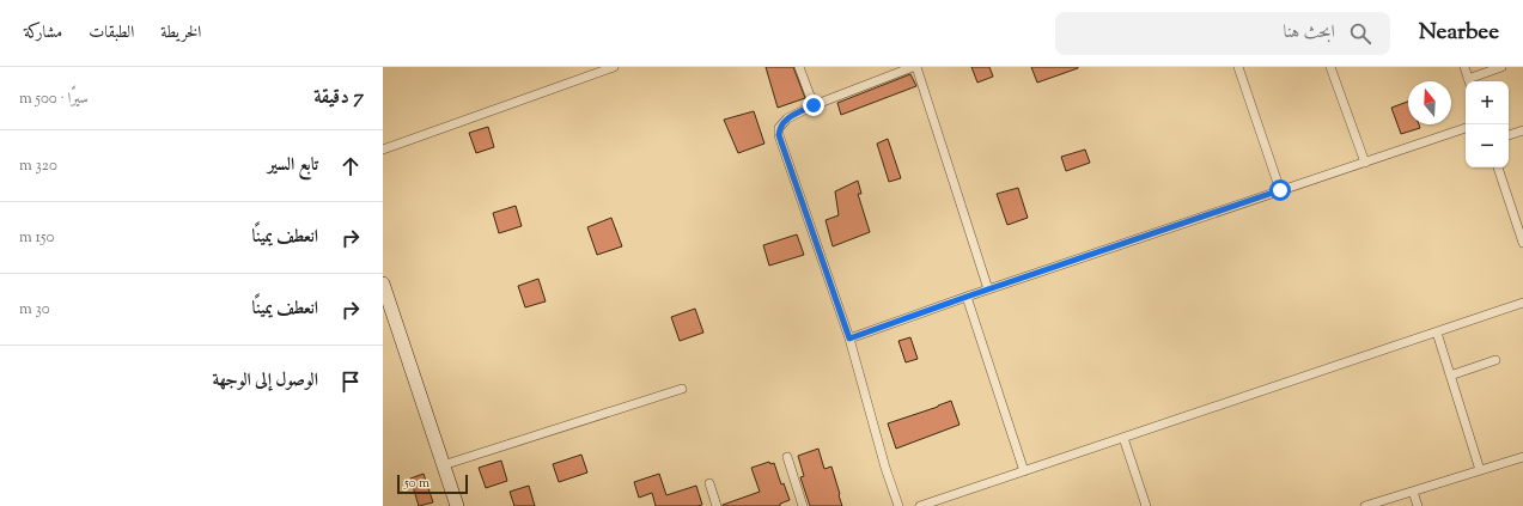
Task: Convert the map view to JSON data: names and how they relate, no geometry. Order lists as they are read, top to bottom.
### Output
{
  "scale_bar": "50 m",
  "north": "top",
  "page": {
    "header": "Nearbee",
    "search": "ابحث هنا",
    "nav": ["الخريطة", "الطبقات", "مشاركة"],
    "heading": ["7 دقيقة", "سيرًا · 500 m"],
    "map_buttons": ["+", "−"],
    "list": [
      ["تابع السير", "320 m"],
      ["انعطف يمينًا", "150 m"],
      ["انعطف يمينًا", "30 m"],
      "الوصول إلى الوجهة"
    ],
    "scale": "50 m"
  }
}
